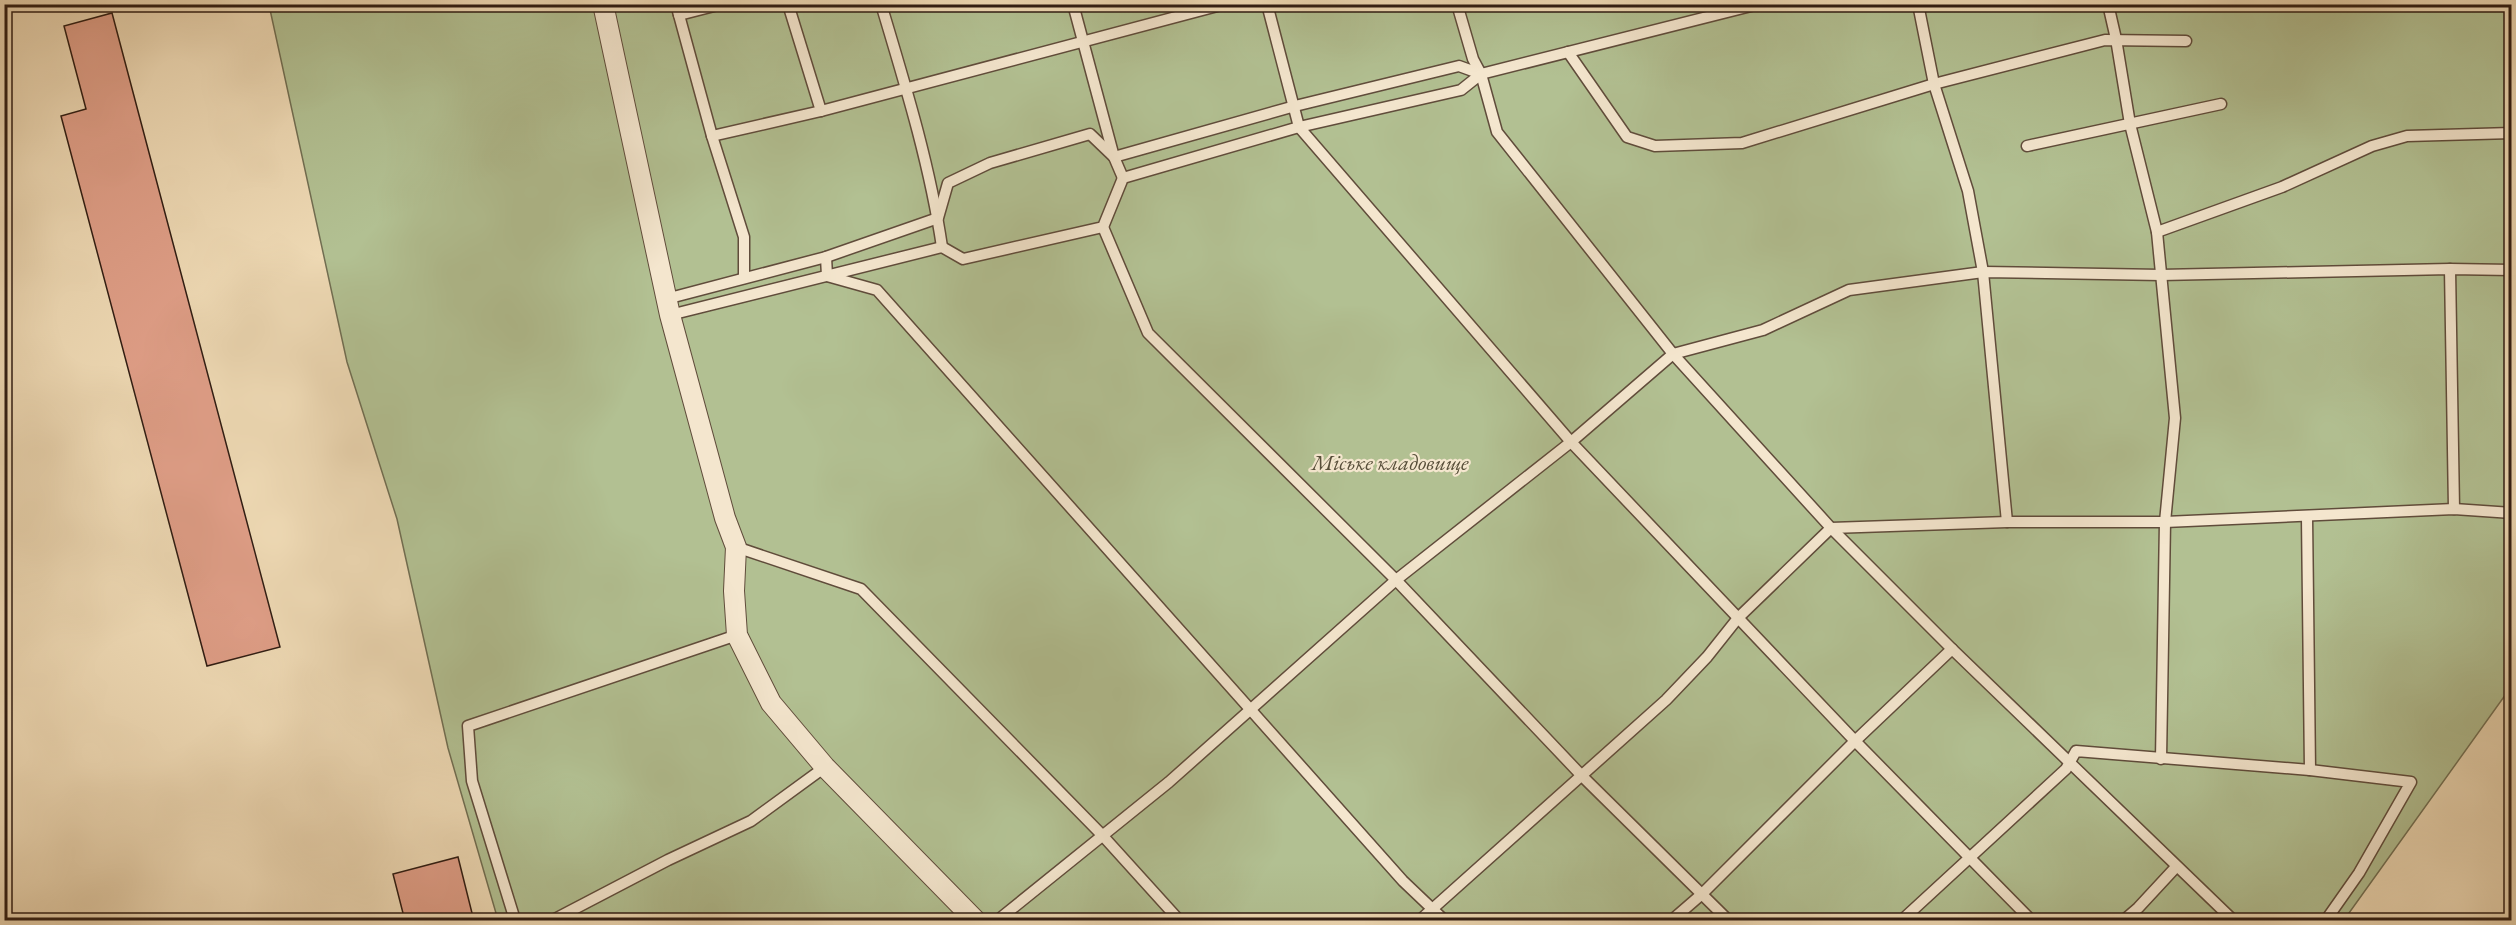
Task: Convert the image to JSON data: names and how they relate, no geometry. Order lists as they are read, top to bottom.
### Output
{
  "parks": ["Міське кладовище"]
}
